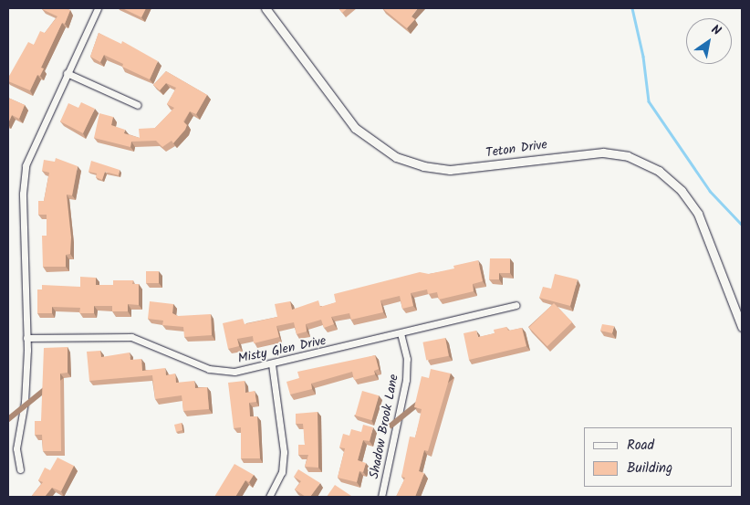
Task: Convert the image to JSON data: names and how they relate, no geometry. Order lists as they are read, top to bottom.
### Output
{
  "streets": {
    "street": ["Teton Drive", "Misty Glen Drive", "Shadow Brook Lane"]
  },
  "crossings": [
    ["Misty Glen Drive", "Shadow Brook Lane"]
  ],
  "legend": ["Road", "Building"],
  "north": "top right"
}
